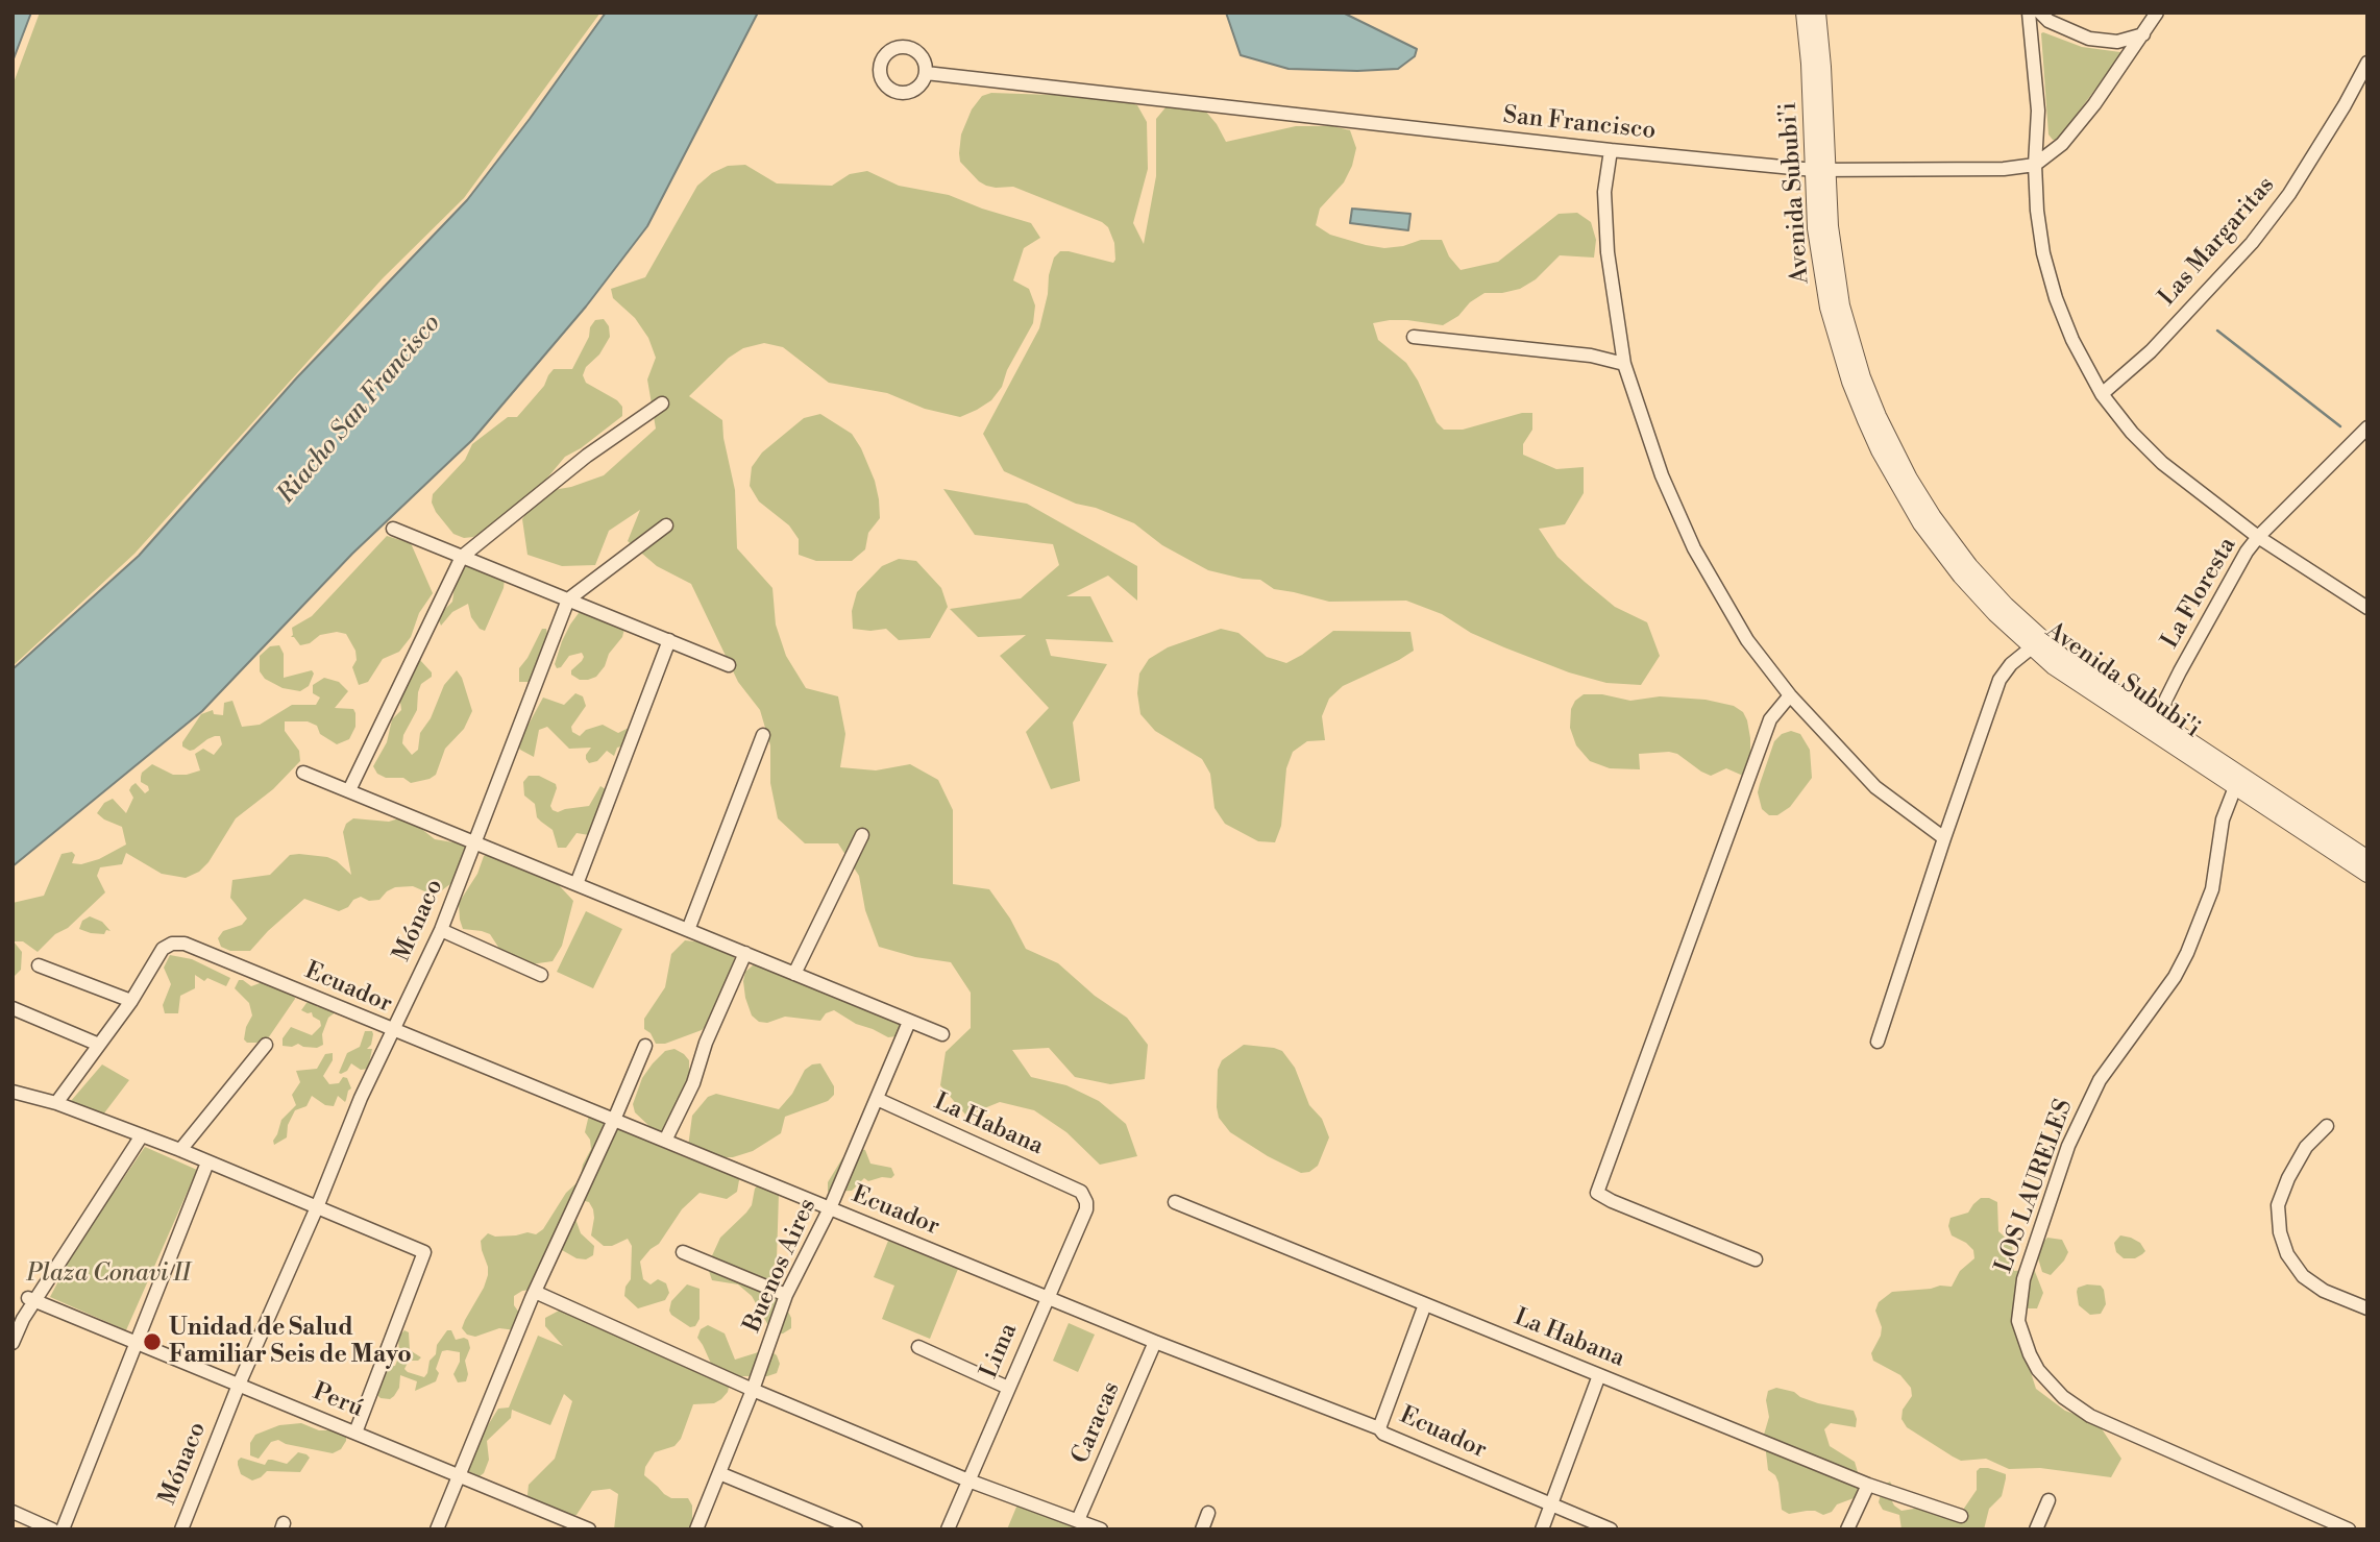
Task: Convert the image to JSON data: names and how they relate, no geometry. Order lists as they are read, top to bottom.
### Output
{
  "streets": {
    "street": [
      "San Francisco",
      "Avenida Sububi'i",
      "Las Margaritas",
      "La Floresta",
      "Mónaco",
      "Ecuador",
      "La Habana",
      "LOS LAURELES",
      "Buenos Aires",
      "Lima",
      "Perú",
      "Caracas"
    ]
  },
  "crossings": [
    ["San Francisco", "Avenida Sububi'i"],
    ["Avenida Sububi'i", "La Floresta"],
    ["Avenida Sububi'i", "LOS LAURELES"],
    ["Mónaco", "Ecuador"],
    ["Mónaco", "Perú"],
    ["Ecuador", "Buenos Aires"],
    ["Ecuador", "Lima"],
    ["Ecuador", "Caracas"],
    ["La Habana", "Buenos Aires"],
    ["La Habana", "Lima"]
  ],
  "water": ["Riacho San Francisco"],
  "parks": ["Plaza Conavi II"],
  "places": ["Unidad de Salud Familiar Seis de Mayo"]
}
